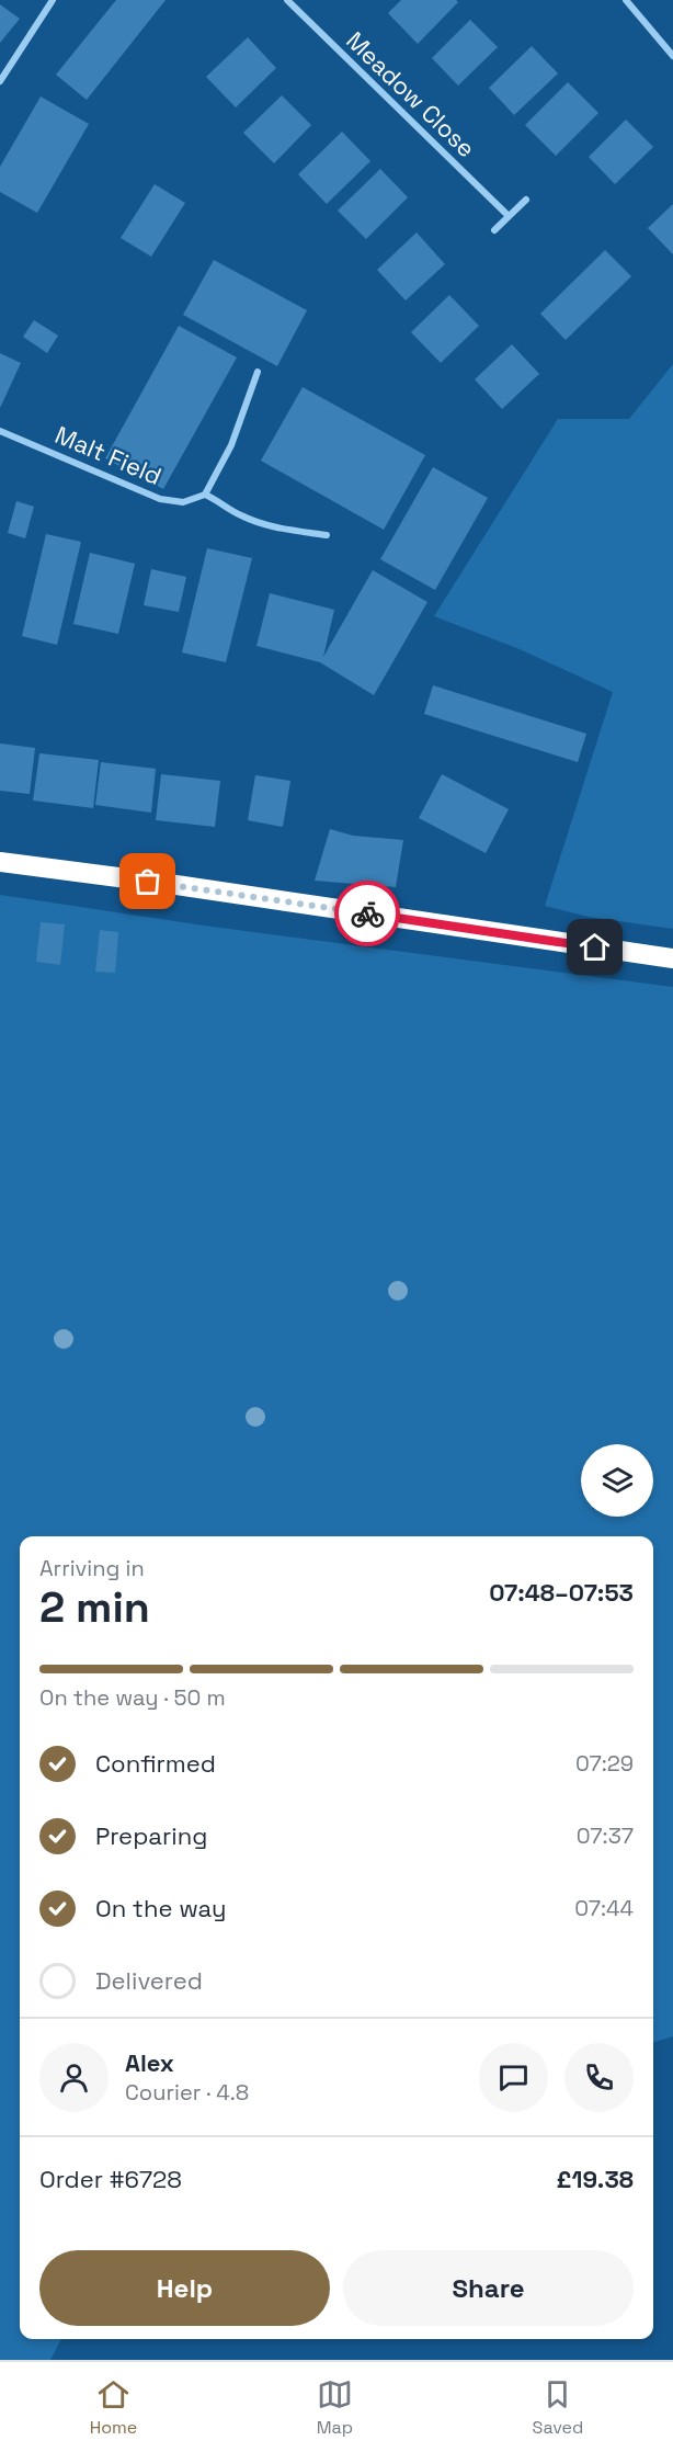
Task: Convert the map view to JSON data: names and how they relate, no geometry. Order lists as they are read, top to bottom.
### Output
{
  "streets": {
    "street": ["Meadow Close", "Malt Field"]
  },
  "page": {
    "heading": ["2 min", "Arriving in", "07:48–07:53"],
    "panel": [
      "Alex",
      "Courier · 4.8",
      "Order #6728",
      "£19.38"
    ],
    "bar": "On the way · 50 m",
    "list": [
      ["Confirmed", "07:29"],
      ["Preparing", "07:37"],
      ["On the way", "07:44"],
      "Delivered"
    ],
    "buttons": ["Help", "Share"],
    "tabs": ["Home", "Map", "Saved"]
  }
}
